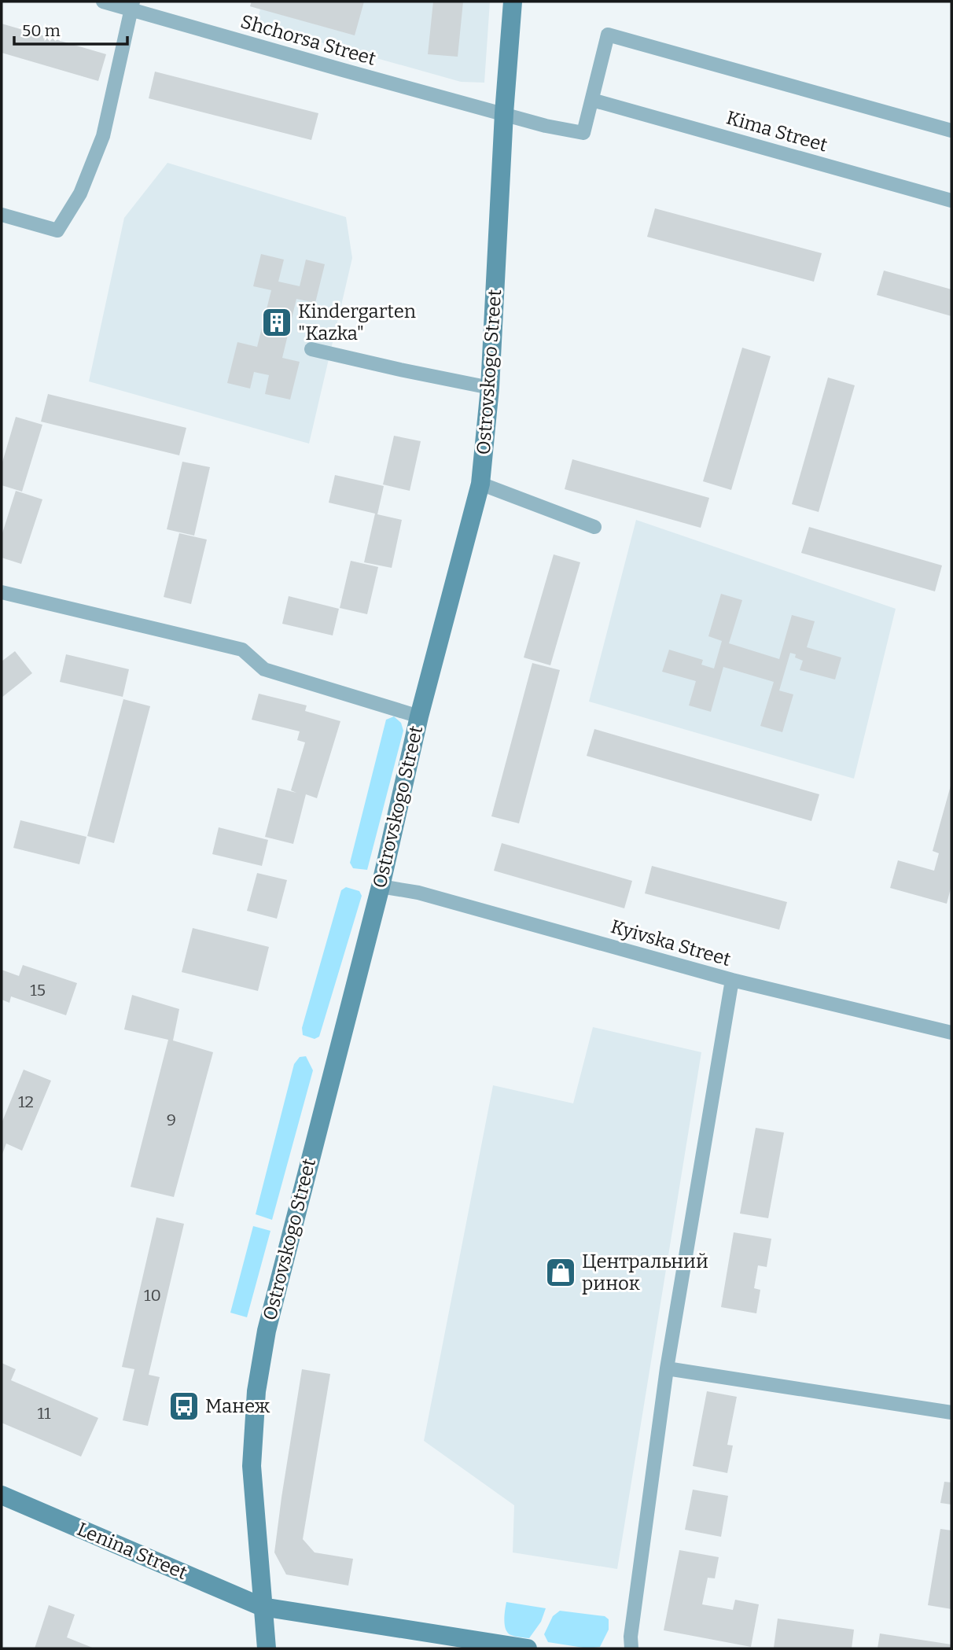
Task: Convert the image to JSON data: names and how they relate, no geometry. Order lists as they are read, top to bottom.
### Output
{
  "streets": {
    "main road": ["Ostrovskogo Street", "Lenina Street"],
    "street": ["Shchorsa Street", "Kima Street", "Kyivska Street"]
  },
  "crossings": [
    ["Shchorsa Street", "Kima Street"],
    ["Shchorsa Street", "Ostrovskogo Street"],
    ["Ostrovskogo Street", "Kyivska Street"],
    ["Ostrovskogo Street", "Lenina Street"]
  ],
  "places": {
    "building": ["Kindergarten \"Kazka\""],
    "shop": ["Центральний ринок"],
    "bus stop": ["Манеж"]
  },
  "house_numbers": [
    "15",
    "12",
    "9",
    "10",
    "11"
  ],
  "scale_bar": "50 m"
}
